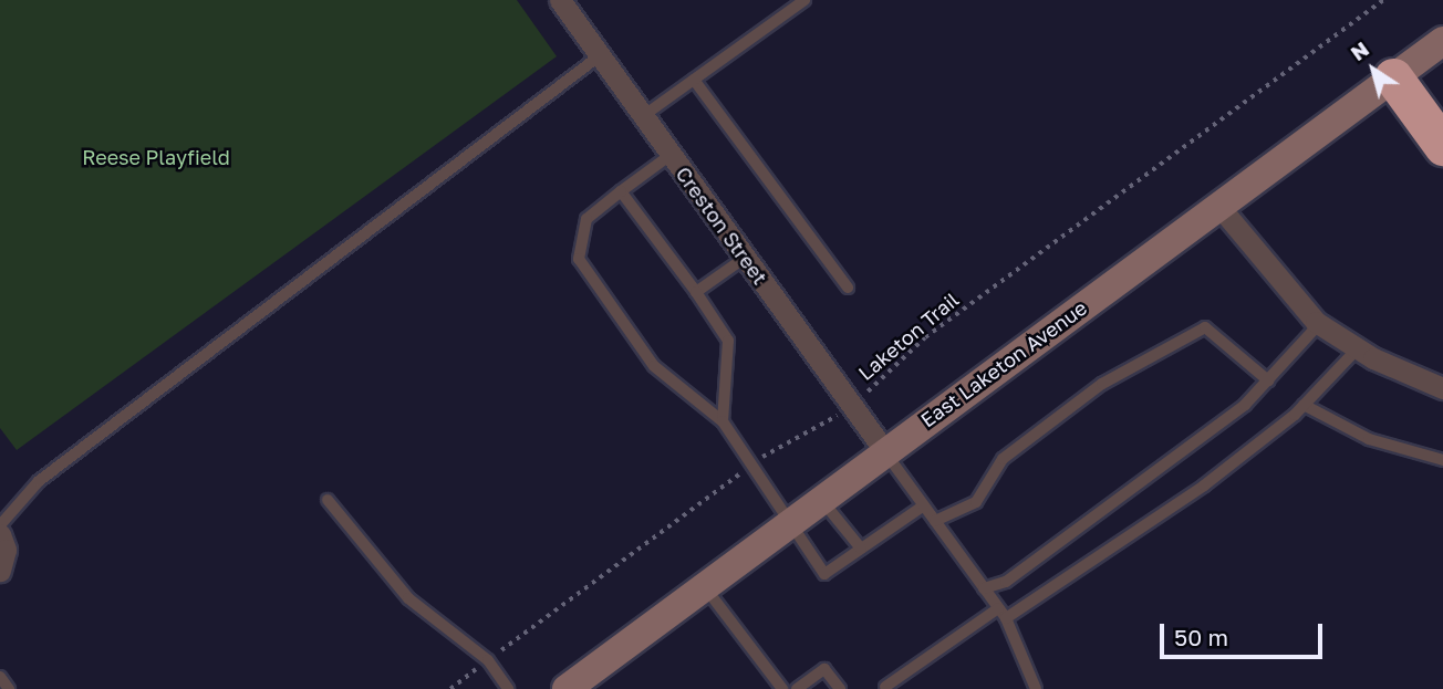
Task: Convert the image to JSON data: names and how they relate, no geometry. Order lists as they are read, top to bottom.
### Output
{
  "streets": {
    "main road": ["East Laketon Avenue"],
    "street": ["Creston Street"],
    "path": ["Laketon Trail"]
  },
  "crossings": [
    ["Creston Street", "Laketon Trail"],
    ["Creston Street", "East Laketon Avenue"]
  ],
  "parks": ["Reese Playfield"],
  "scale_bar": "50 m",
  "north": "top left"
}
